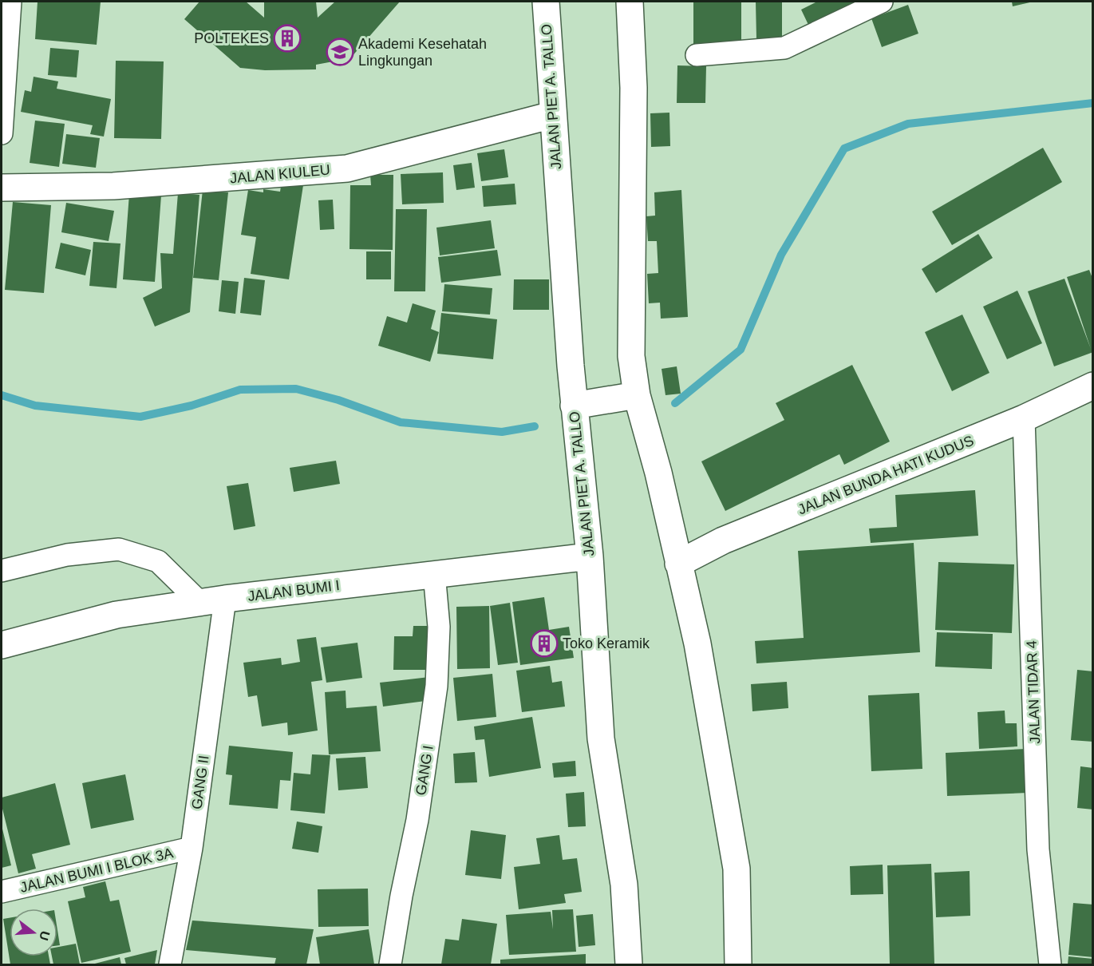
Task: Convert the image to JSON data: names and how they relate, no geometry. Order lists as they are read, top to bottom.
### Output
{
  "streets": {
    "main road": [
      "JALAN PIET A. TALLO",
      "JALAN KIULEU",
      "JALAN BUNDA HATI KUDUS",
      "JALAN BUMI I"
    ],
    "street": [
      "JALAN TIDAR 4",
      "GANG I",
      "GANG II",
      "JALAN BUMI I BLOK 3A"
    ]
  },
  "crossings": [
    ["JALAN PIET A. TALLO", "JALAN KIULEU"],
    ["JALAN PIET A. TALLO", "JALAN BUMI I"],
    ["JALAN BUNDA HATI KUDUS", "JALAN TIDAR 4"],
    ["JALAN BUMI I", "GANG I"],
    ["JALAN BUMI I", "GANG II"],
    ["GANG II", "JALAN BUMI I BLOK 3A"]
  ],
  "places": {
    "building": ["POLTEKES", "Toko Keramik"],
    "school or university": ["Akademi Kesehatah Lingkungan"]
  },
  "north": "right"
}
